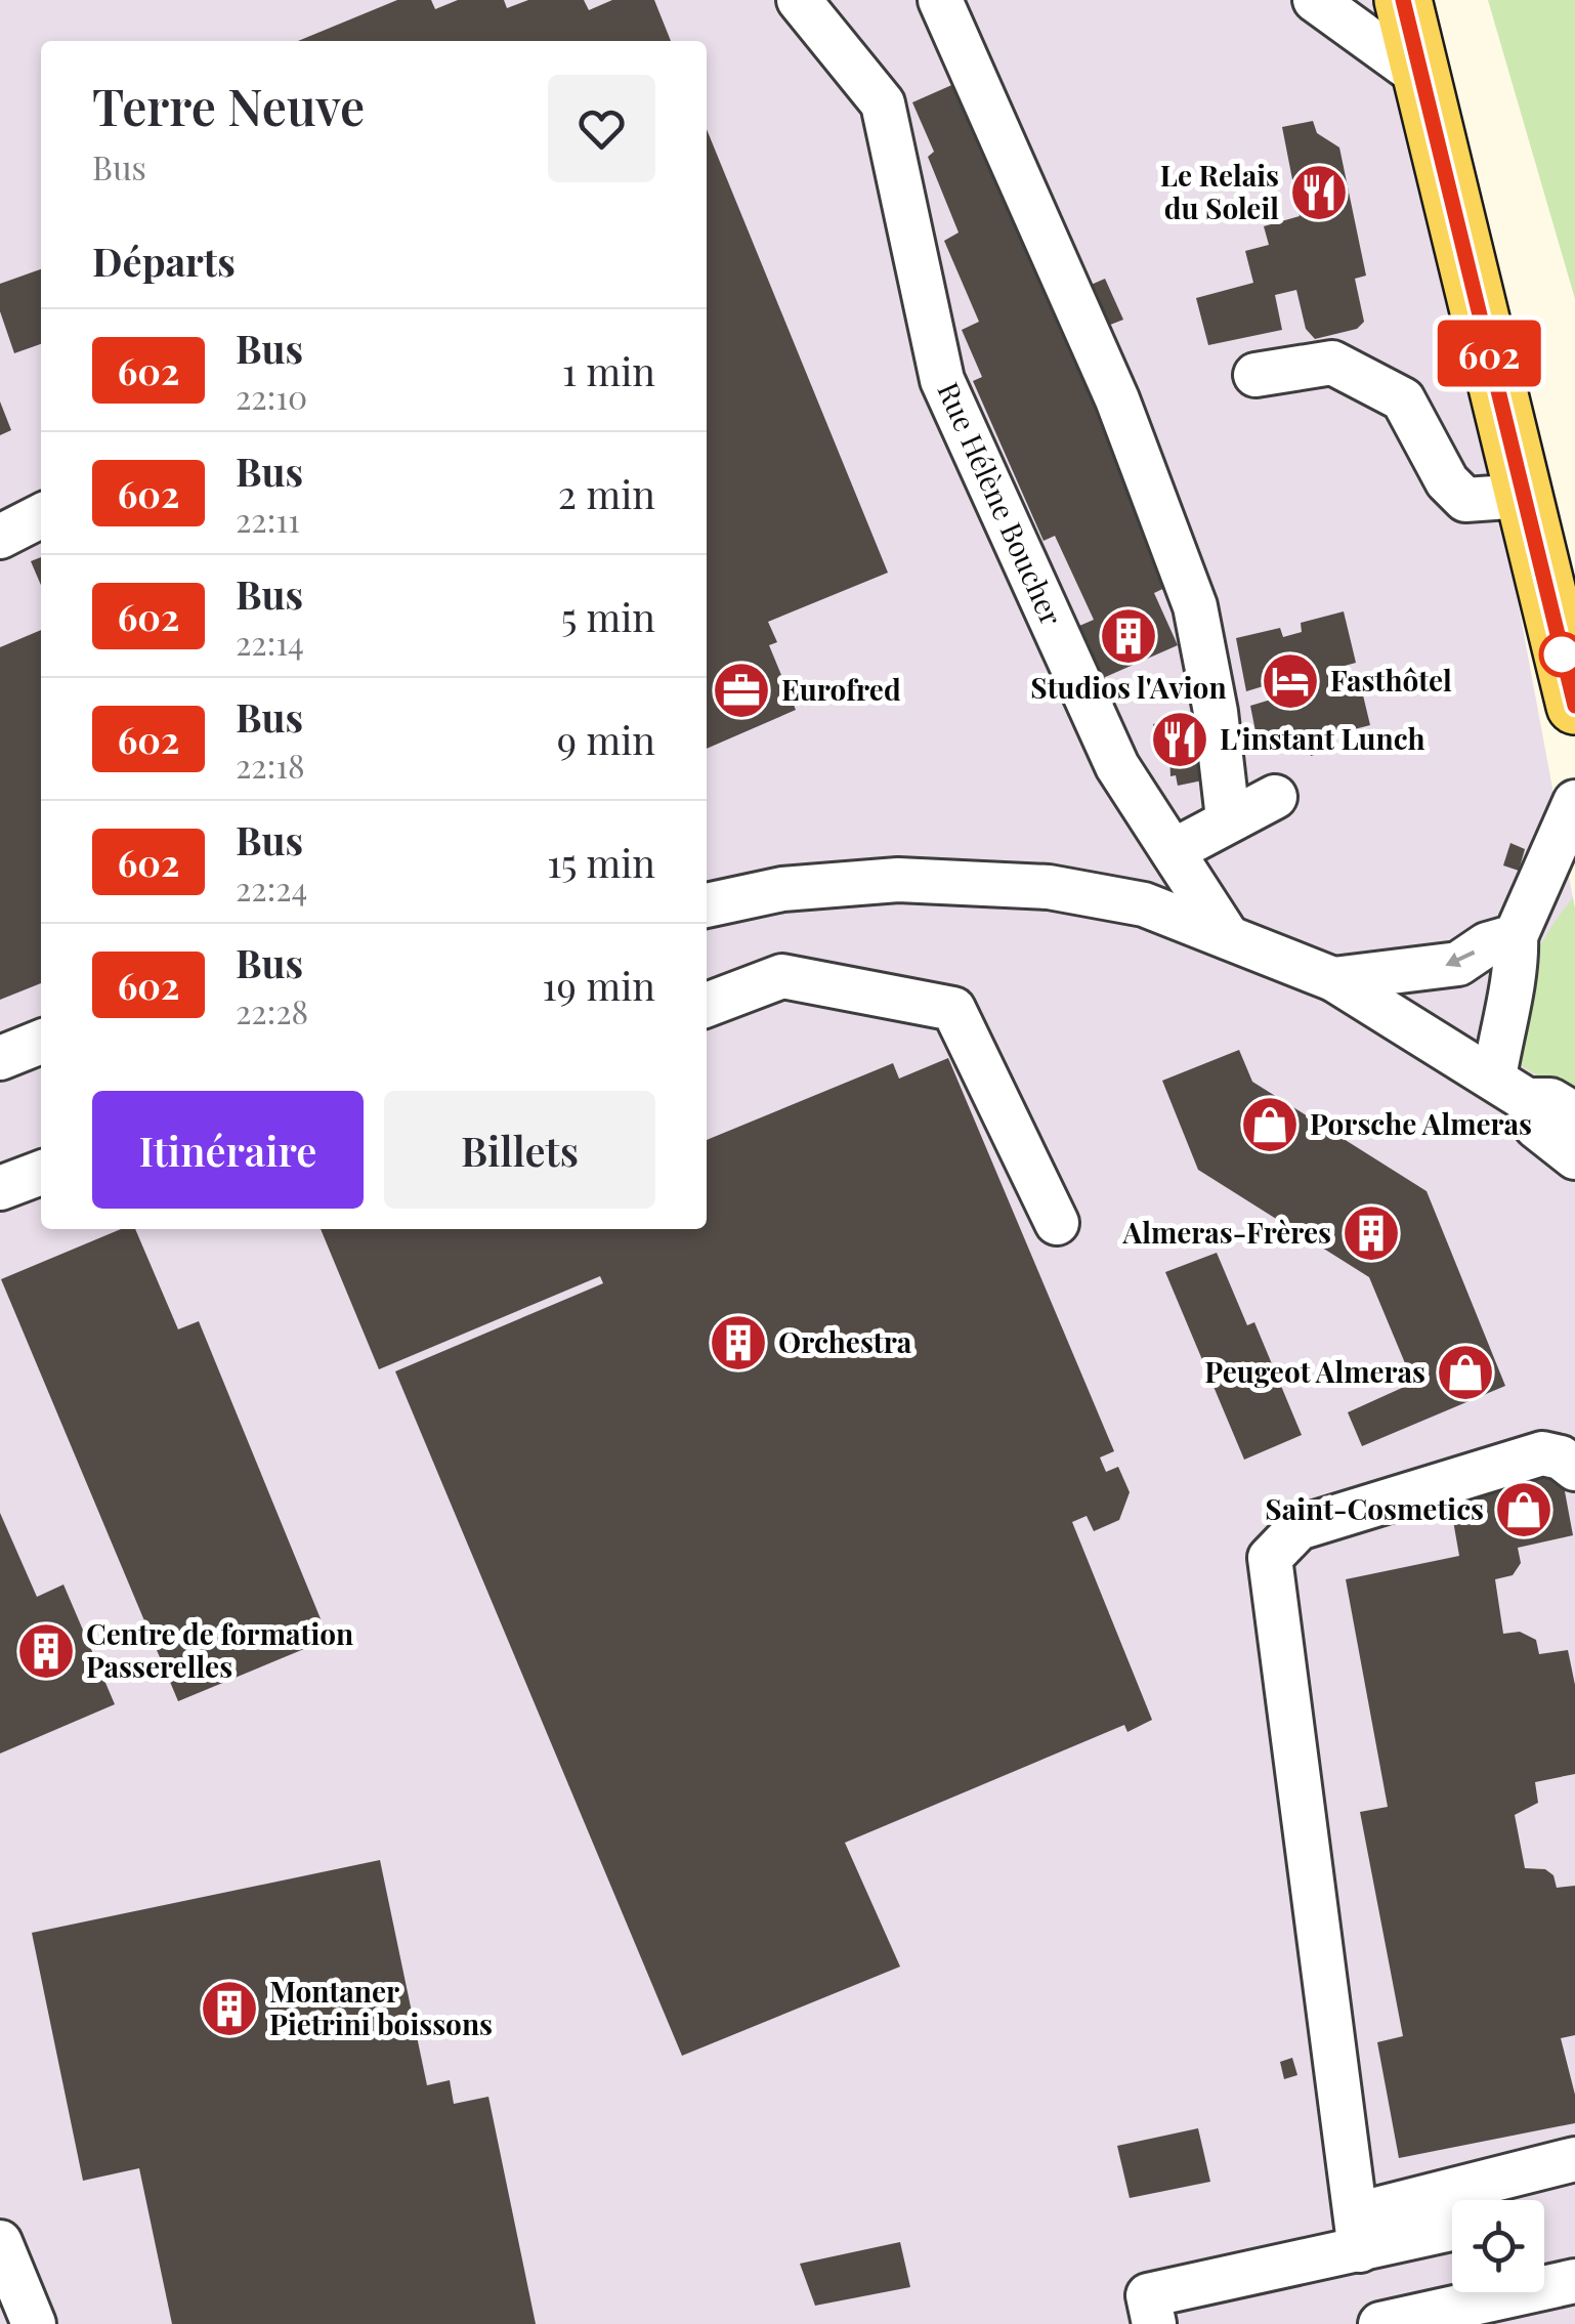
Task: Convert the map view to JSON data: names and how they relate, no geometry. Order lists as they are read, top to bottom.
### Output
{
  "streets": {
    "street": ["Rue Hélène Boucher"]
  },
  "places": {
    "restaurant": ["Le Relais du Soleil", "L'instant Lunch"],
    "building": [
      "Studios l'Avion",
      "Almeras-Frères",
      "Orchestra",
      "Centre de formation Passerelles",
      "Montaner Pietrini boissons"
    ],
    "hotel": ["Fasthôtel"],
    "office": ["Eurofred"],
    "shop": ["Porsche Almeras", "Peugeot Almeras", "Saint-Cosmetics"]
  },
  "lines": ["bus line 602"],
  "page": {
    "on_map": "602",
    "heading": [
      ["Terre Neuve", "Bus"],
      "Départs"
    ],
    "list": [
      {
        "mark": "602",
        "name": "Bus",
        "note": "22:10",
        "value": "1 min"
      },
      {
        "mark": "602",
        "name": "Bus",
        "note": "22:11",
        "value": "2 min"
      },
      {
        "mark": "602",
        "name": "Bus",
        "note": "22:14",
        "value": "5 min"
      },
      {
        "mark": "602",
        "name": "Bus",
        "note": "22:18",
        "value": "9 min"
      },
      {
        "mark": "602",
        "name": "Bus",
        "note": "22:24",
        "value": "15 min"
      },
      {
        "mark": "602",
        "name": "Bus",
        "note": "22:28",
        "value": "19 min"
      }
    ],
    "buttons": ["Itinéraire", "Billets"]
  }
}
